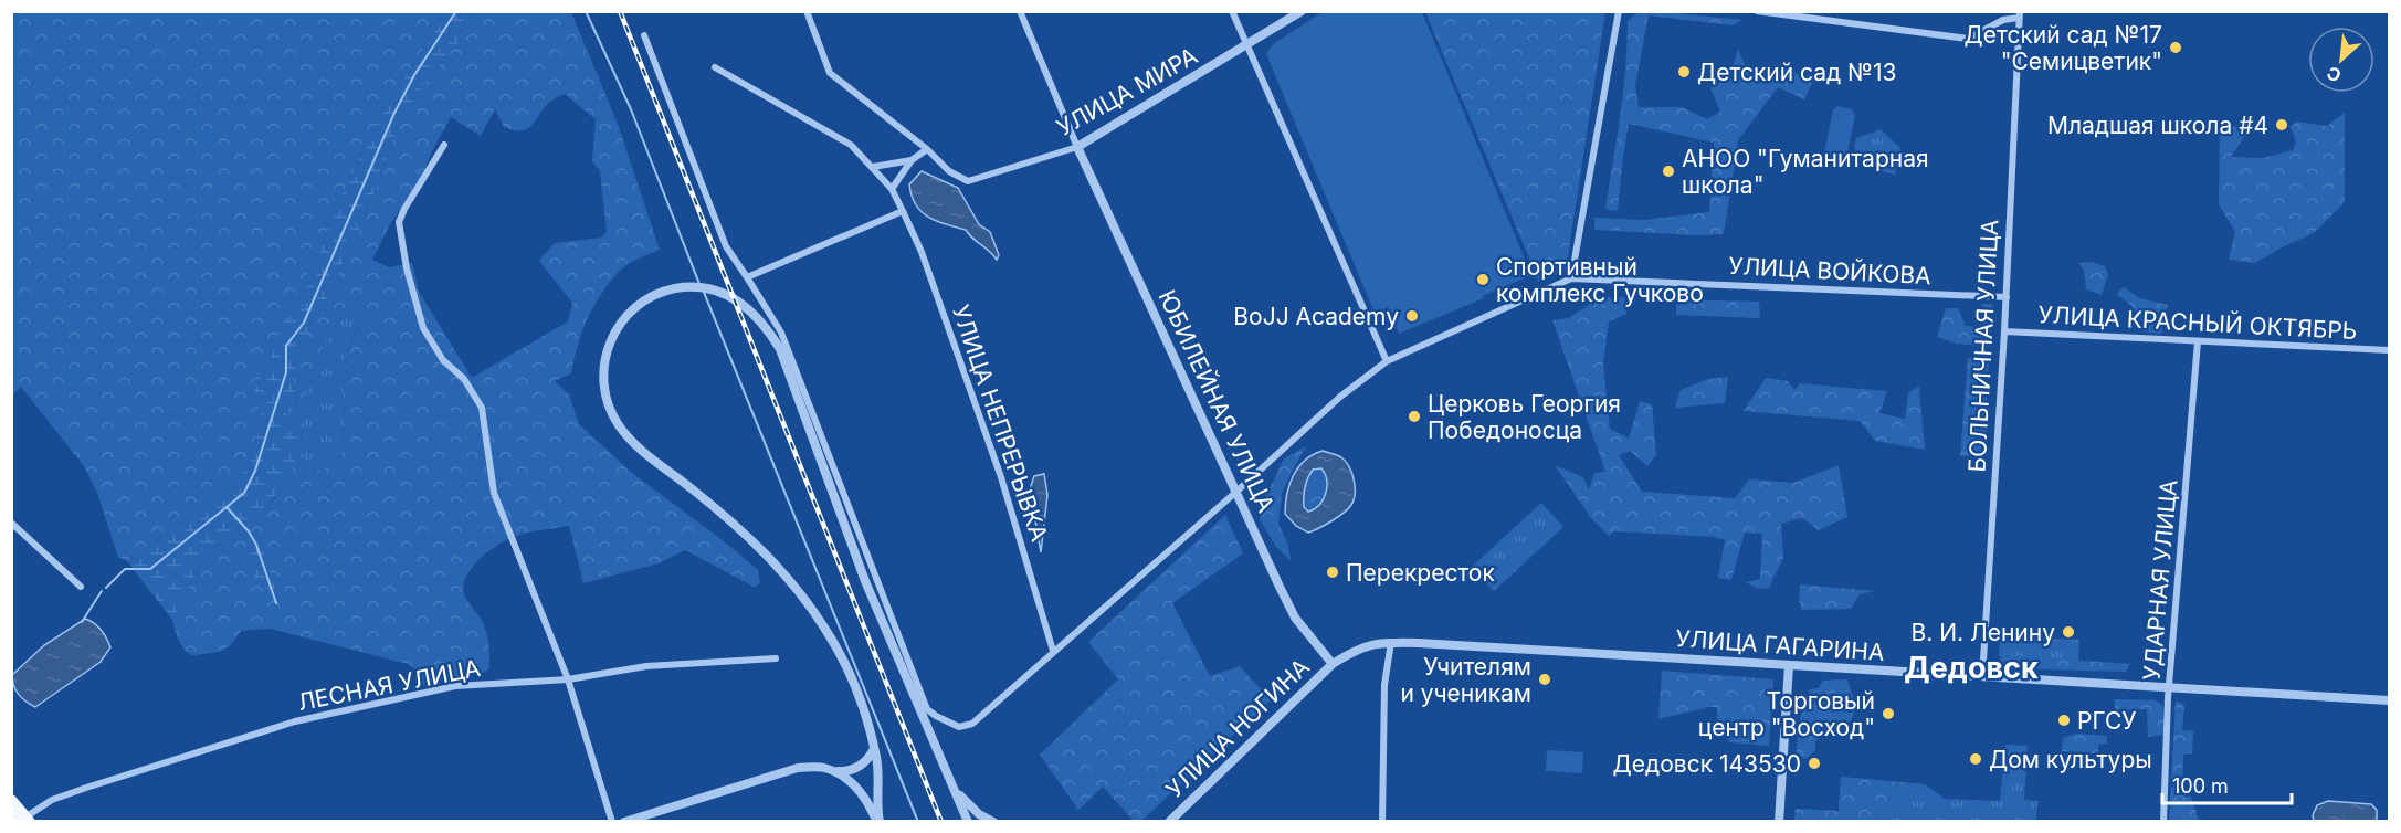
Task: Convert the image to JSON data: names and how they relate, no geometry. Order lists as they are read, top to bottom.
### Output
{
  "streets": {
    "street": [
      "УЛИЦА МИРА",
      "УЛИЦА ВОЙКОВА",
      "УЛИЦА КРАСНЫЙ ОКТЯБРЬ",
      "БОЛЬНИЧНАЯ УЛИЦА",
      "ЮБИЛЕЙНАЯ УЛИЦА",
      "УЛИЦА НЕПРЕРЫВКА",
      "УДАРНАЯ УЛИЦА",
      "УЛИЦА ГАГАРИНА",
      "ЛЕСНАЯ УЛИЦА",
      "УЛИЦА НОГИНА"
    ]
  },
  "crossings": [
    ["УЛИЦА МИРА", "ЮБИЛЕЙНАЯ УЛИЦА"],
    ["УЛИЦА ВОЙКОВА", "БОЛЬНИЧНАЯ УЛИЦА"],
    ["УЛИЦА ВОЙКОВА", "ЮБИЛЕЙНАЯ УЛИЦА"],
    ["УЛИЦА ВОЙКОВА", "УЛИЦА НЕПРЕРЫВКА"],
    ["УЛИЦА КРАСНЫЙ ОКТЯБРЬ", "БОЛЬНИЧНАЯ УЛИЦА"],
    ["УЛИЦА КРАСНЫЙ ОКТЯБРЬ", "УДАРНАЯ УЛИЦА"],
    ["БОЛЬНИЧНАЯ УЛИЦА", "УЛИЦА ГАГАРИНА"],
    ["ЮБИЛЕЙНАЯ УЛИЦА", "УЛИЦА ГАГАРИНА"],
    ["ЮБИЛЕЙНАЯ УЛИЦА", "УЛИЦА НОГИНА"],
    ["УДАРНАЯ УЛИЦА", "УЛИЦА ГАГАРИНА"],
    ["УЛИЦА ГАГАРИНА", "УЛИЦА НОГИНА"]
  ],
  "districts": ["Дедовск"],
  "places": [
    "Детский сад №17 \"Семицветик\"",
    "Детский сад №13",
    "Младшая школа #4",
    "АНОО \"Гуманитарная школа\"",
    "Спортивный комплекс Гучково",
    "BoJJ Academy",
    "Церковь Георгия Победоносца",
    "Перекресток",
    "В. И. Ленину",
    "Учителям и ученикам",
    "Торговый центр \"Восход\"",
    "РГСУ",
    "Дом культуры",
    "Дедовск 143530"
  ],
  "scale_bar": "100 m",
  "north": "bottom left"
}
